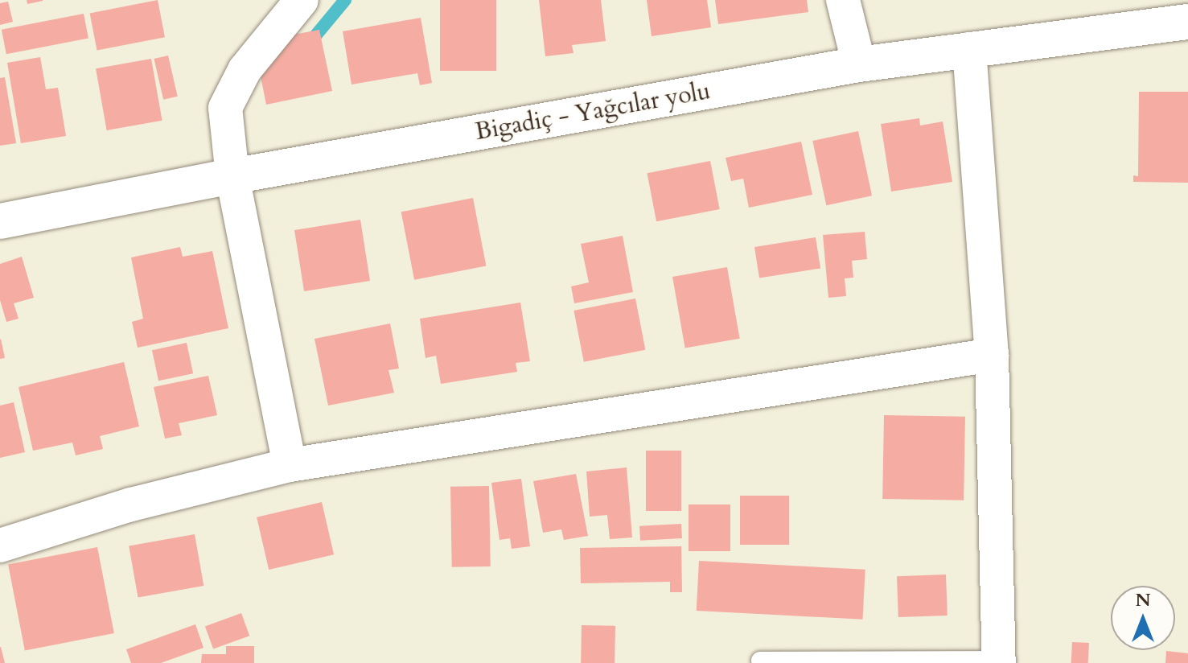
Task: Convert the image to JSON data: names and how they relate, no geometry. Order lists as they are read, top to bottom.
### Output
{
  "streets": {
    "main road": ["Bigadiç - Yağcılar yolu"]
  },
  "north": "top"
}
